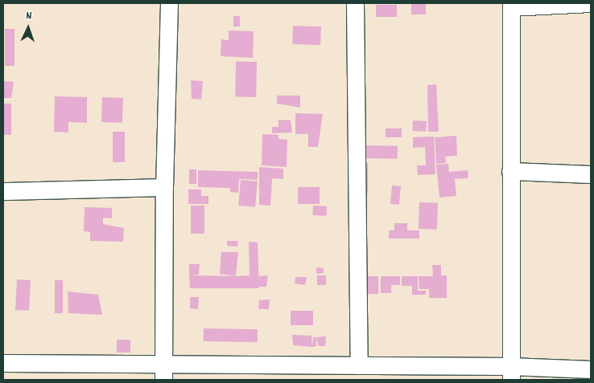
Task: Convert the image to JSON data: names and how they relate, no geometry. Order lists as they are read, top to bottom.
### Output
{
  "north": "top"
}
